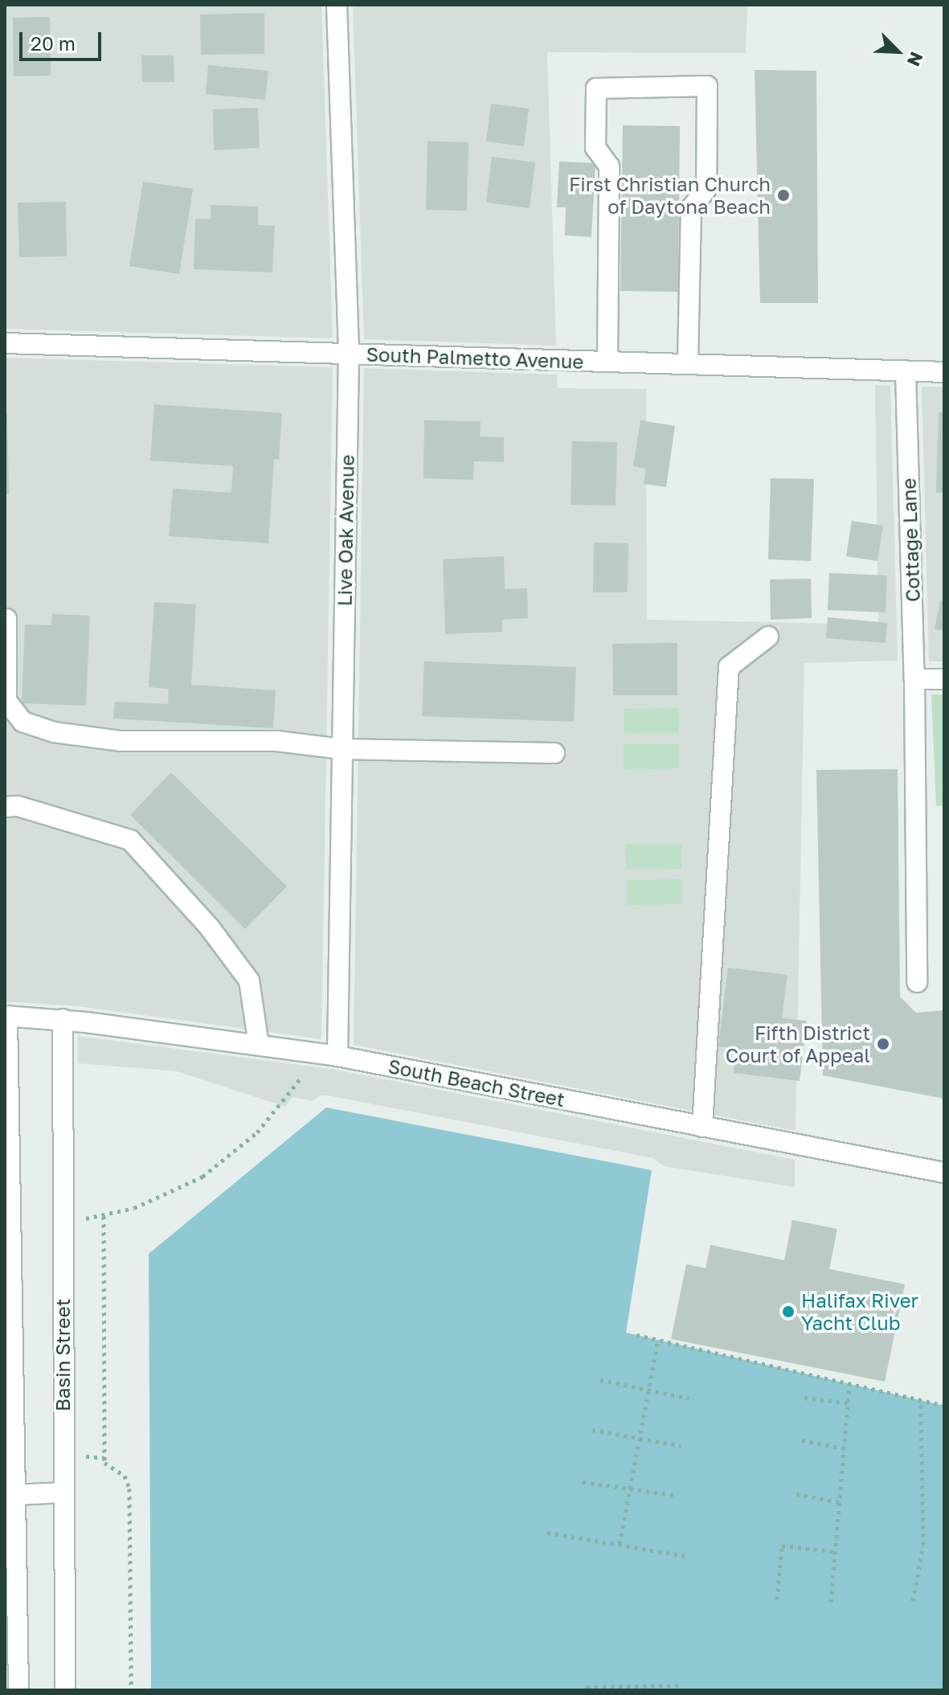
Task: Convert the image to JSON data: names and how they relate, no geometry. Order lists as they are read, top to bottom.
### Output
{
  "streets": {
    "street": [
      "South Palmetto Avenue",
      "Live Oak Avenue",
      "Cottage Lane",
      "South Beach Street",
      "Basin Street"
    ]
  },
  "crossings": [
    ["South Palmetto Avenue", "Live Oak Avenue"],
    ["South Palmetto Avenue", "Cottage Lane"],
    ["Live Oak Avenue", "South Beach Street"],
    ["South Beach Street", "Basin Street"]
  ],
  "places": ["First Christian Church of Daytona Beach", "Fifth District Court of Appeal", "Halifax River Yacht Club"],
  "scale_bar": "20 m",
  "north": "bottom right"
}
